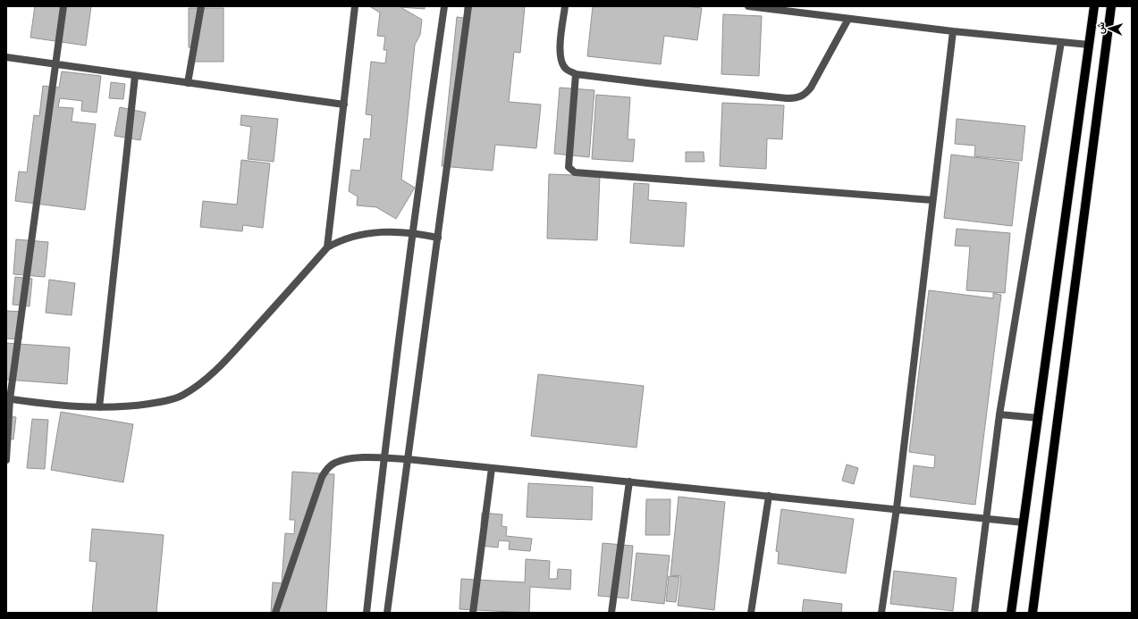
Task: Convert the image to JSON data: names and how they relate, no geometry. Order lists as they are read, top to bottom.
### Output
{
  "north": "left"
}
